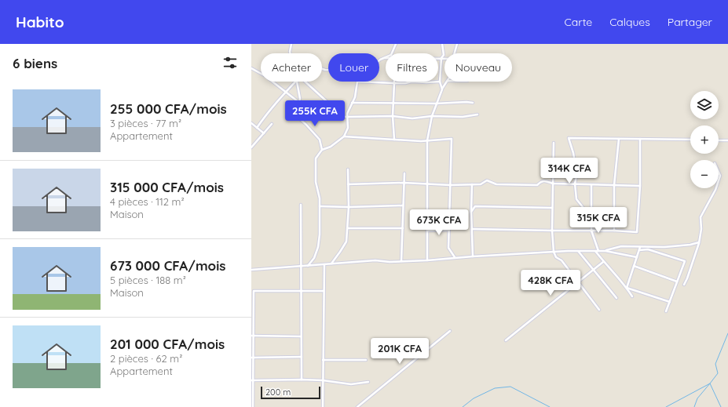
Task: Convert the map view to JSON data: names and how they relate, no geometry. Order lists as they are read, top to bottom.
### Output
{
  "scale_bar": "200 m",
  "page": {
    "header": "Habito",
    "nav": ["Carte", "Calques", "Partager"],
    "heading": "6 biens",
    "chip": [
      "Acheter",
      "Louer",
      "Filtres",
      "Nouveau"
    ],
    "list": [
      {
        "name": "255 000 CFA/mois",
        "note": "3 pièces · 77 m² · Appartement"
      },
      {
        "name": "315 000 CFA/mois",
        "note": "4 pièces · 112 m² · Maison"
      },
      {
        "name": "673 000 CFA/mois",
        "note": "5 pièces · 188 m² · Maison"
      },
      {
        "name": "201 000 CFA/mois",
        "note": "2 pièces · 62 m² · Appartement"
      }
    ],
    "map_buttons": ["+", "−"],
    "price": [
      "255K CFA",
      "314K CFA",
      "315K CFA",
      "673K CFA",
      "428K CFA",
      "201K CFA"
    ],
    "scale": "200 m"
  }
}
